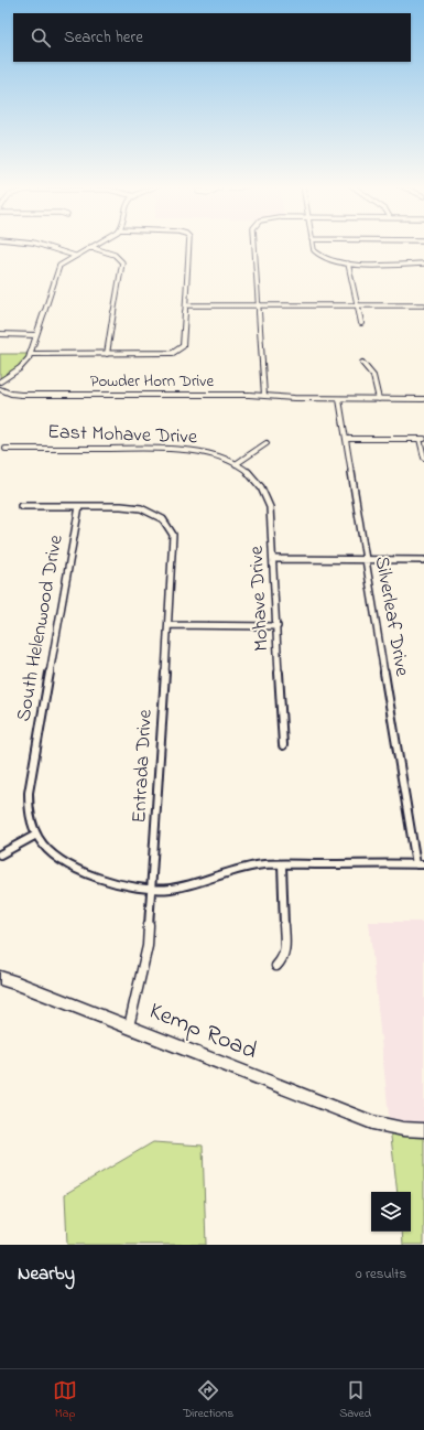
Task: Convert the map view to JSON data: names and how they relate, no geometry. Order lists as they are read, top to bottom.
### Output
{
  "streets": {
    "main road": ["Kemp Road"],
    "street": [
      "Powder Horn Drive",
      "East Mohave Drive",
      "Mohave Drive",
      "Silverleaf Drive",
      "South Helenwood Drive",
      "Entrada Drive"
    ]
  },
  "crossings": [
    ["Powder Horn Drive", "Silverleaf Drive"],
    ["East Mohave Drive", "Mohave Drive"],
    ["Silverleaf Drive", "South Helenwood Drive"],
    ["South Helenwood Drive", "Entrada Drive"],
    ["Entrada Drive", "Kemp Road"]
  ],
  "page": {
    "search": "Search here",
    "heading": ["Nearby", "0 results"],
    "nav": ["Map", "Directions", "Saved"]
  }
}
